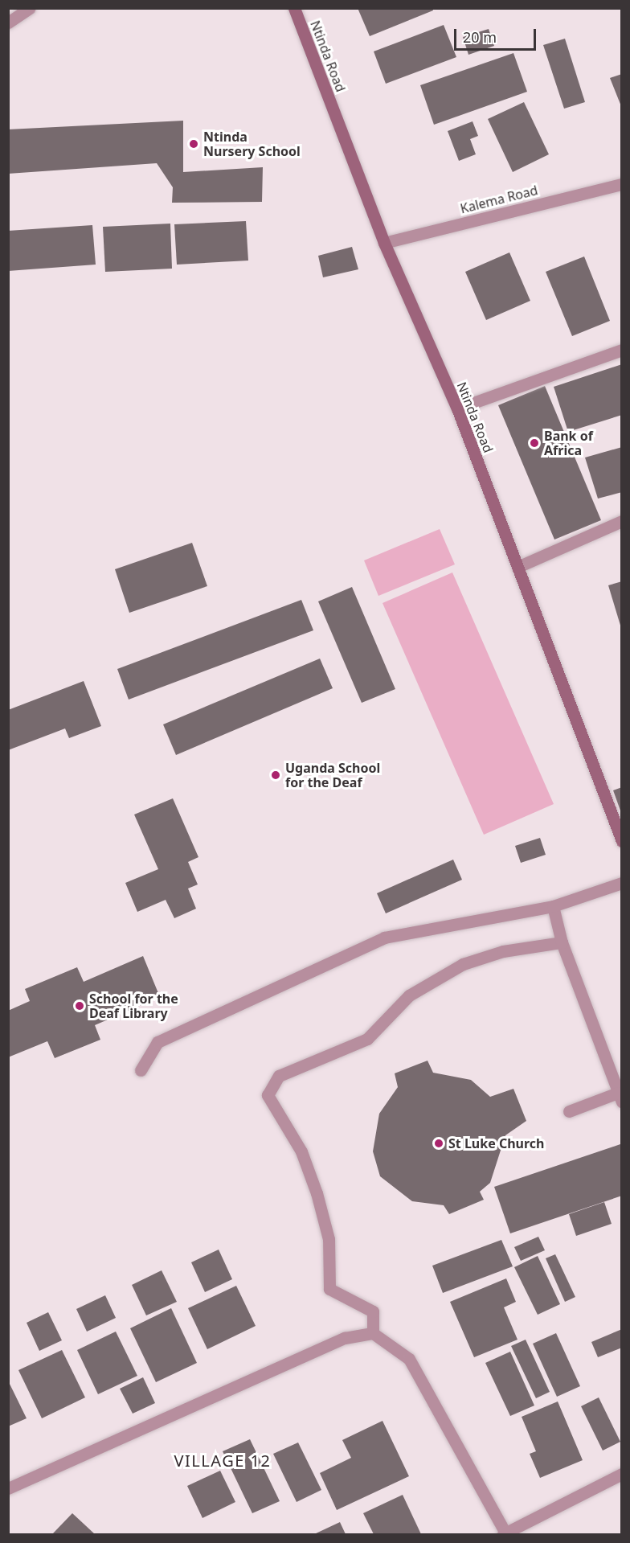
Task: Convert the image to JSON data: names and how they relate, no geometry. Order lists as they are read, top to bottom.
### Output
{
  "streets": {
    "main road": ["Ntinda Road"],
    "street": ["Kalema Road"]
  },
  "crossings": [
    ["Ntinda Road", "Kalema Road"]
  ],
  "districts": ["VILLAGE 12"],
  "places": [
    "Ntinda Nursery School",
    "Bank of Africa",
    "Uganda School for the Deaf",
    "School for the Deaf Library",
    "St Luke Church"
  ],
  "scale_bar": "20 m"
}
